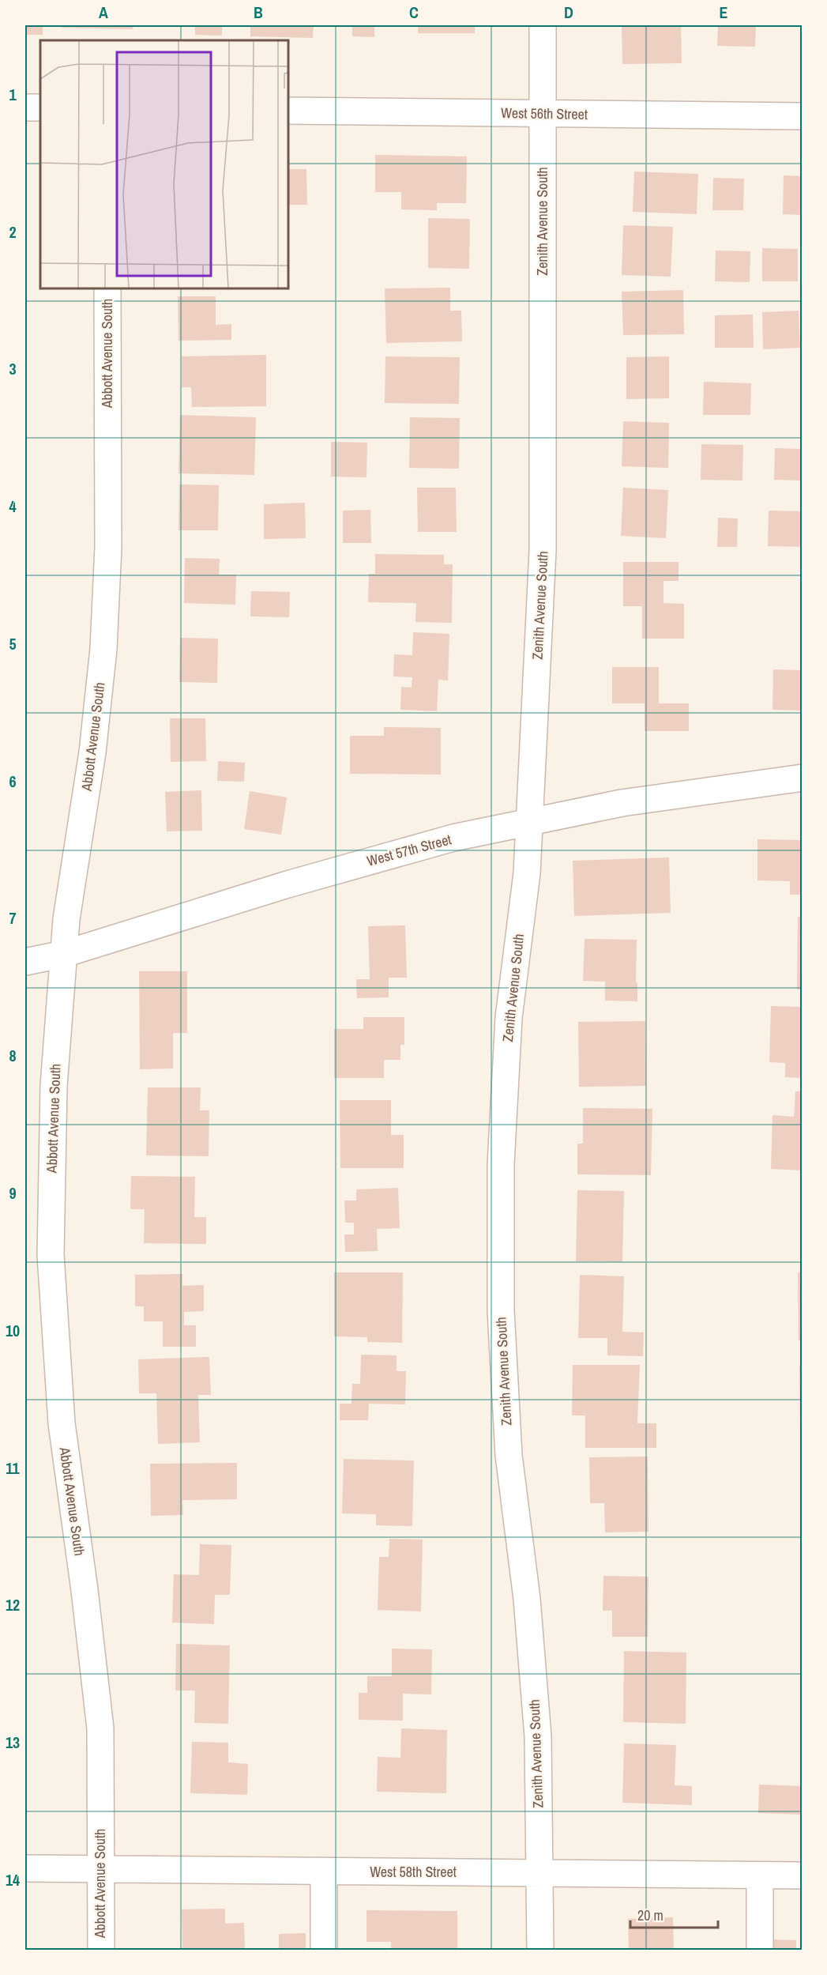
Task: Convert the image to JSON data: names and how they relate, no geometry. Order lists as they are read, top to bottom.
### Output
{
  "streets": {
    "street": [
      "West 56th Street",
      "Zenith Avenue South",
      "Abbott Avenue South",
      "West 57th Street",
      "West 58th Street"
    ]
  },
  "crossings": [
    ["West 56th Street", "Zenith Avenue South"],
    ["Zenith Avenue South", "West 57th Street"],
    ["Zenith Avenue South", "West 58th Street"],
    ["Abbott Avenue South", "West 57th Street"],
    ["Abbott Avenue South", "West 58th Street"]
  ],
  "scale_bar": "20 m",
  "grid": {
    "columns": [
      "A",
      "B",
      "C",
      "D",
      "E"
    ],
    "rows": [
      "1",
      "2",
      "3",
      "4",
      "5",
      "6",
      "7",
      "8",
      "9",
      "10",
      "11",
      "12",
      "13",
      "14"
    ]
  }
}
